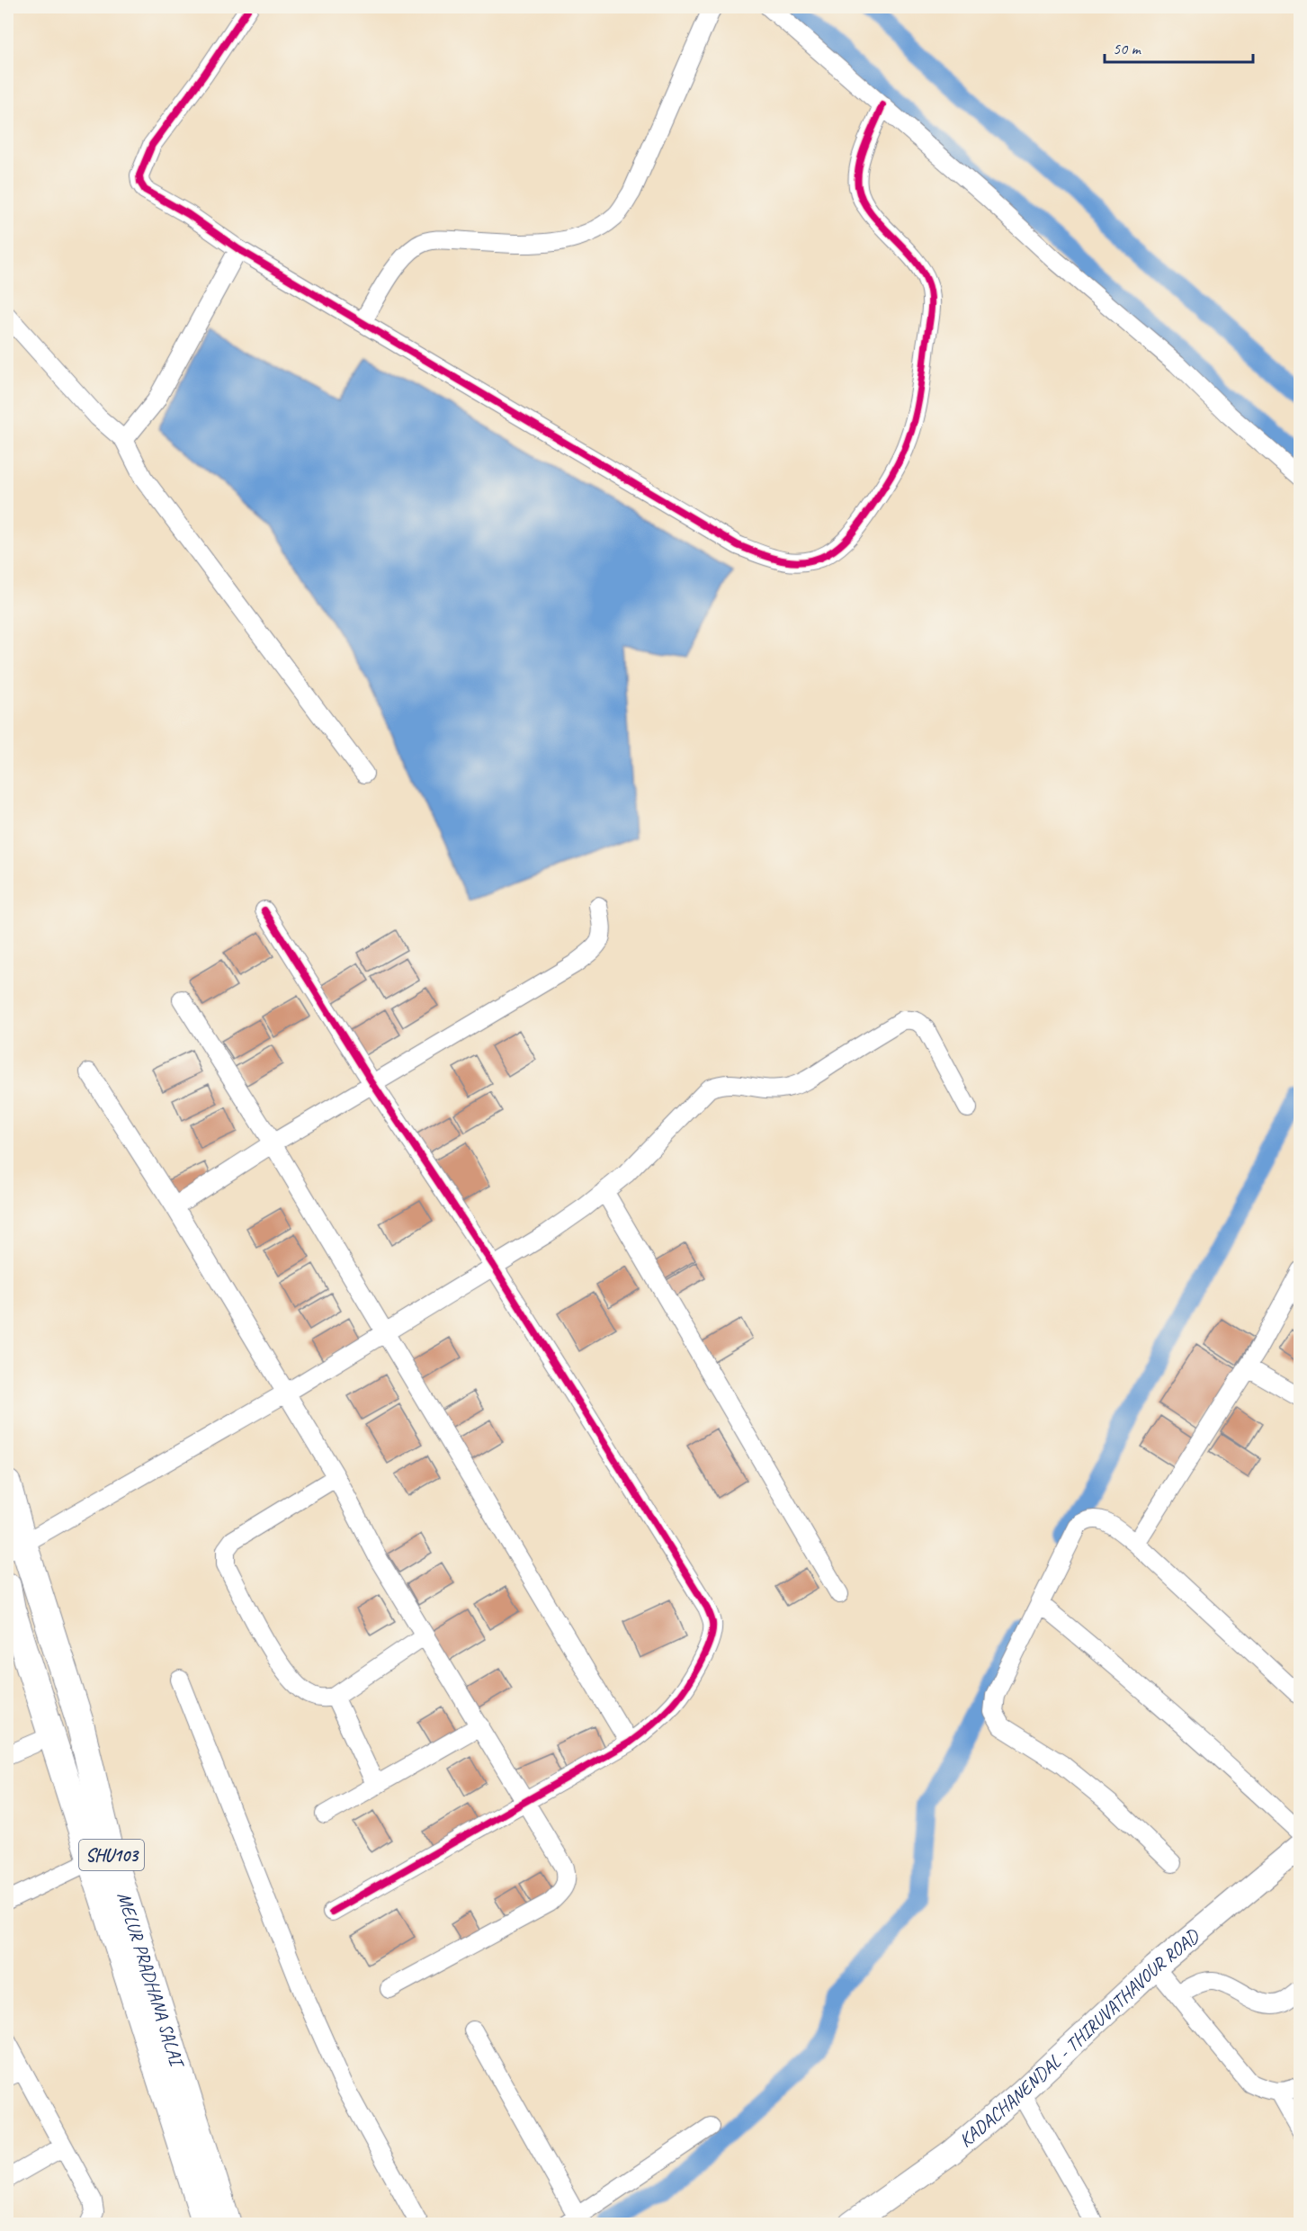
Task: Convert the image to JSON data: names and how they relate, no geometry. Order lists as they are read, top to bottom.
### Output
{
  "streets": {
    "main road": ["SHU103", "MELUR PRADHANA SALAI", "KADACHANENDAL - THIRUVATHAVOUR ROAD"]
  },
  "scale_bar": "50 m"
}
